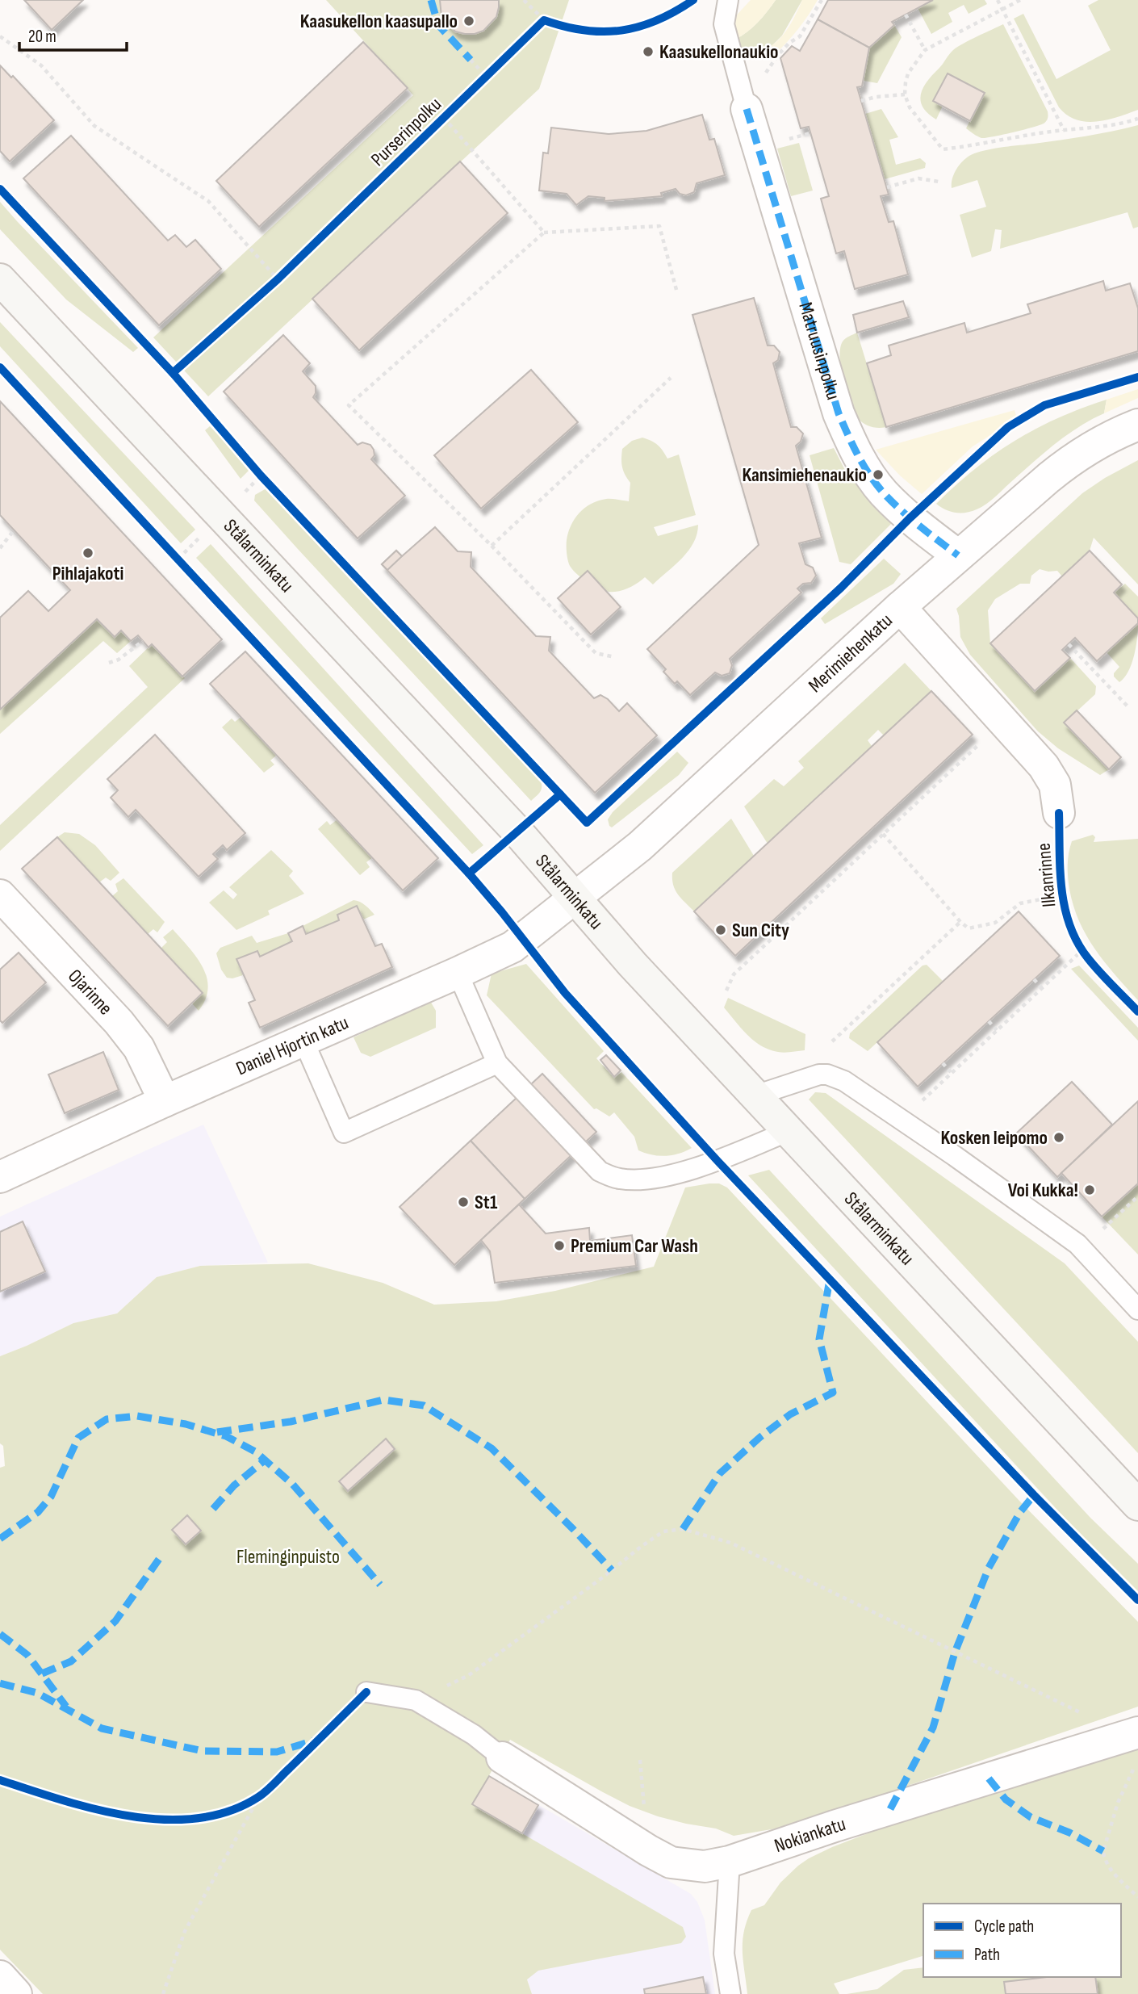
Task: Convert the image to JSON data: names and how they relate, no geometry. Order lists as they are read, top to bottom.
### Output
{
  "streets": {
    "main road": ["Stålarminkatu"],
    "street": [
      "Matruusinpolku",
      "Merimiehenkatu",
      "Ojarinne",
      "Daniel Hjortin katu",
      "Nokiankatu"
    ],
    "cycle path": ["Purserinpolku", "Ilkanrinne"]
  },
  "crossings": [
    ["Matruusinpolku", "Merimiehenkatu"],
    ["Stålarminkatu", "Merimiehenkatu"],
    ["Stålarminkatu", "Daniel Hjortin katu"],
    ["Merimiehenkatu", "Daniel Hjortin katu"],
    ["Ojarinne", "Daniel Hjortin katu"]
  ],
  "parks": ["Fleminginpuisto"],
  "places": [
    "Kaasukellon kaasupallo",
    "Kaasukellonaukio",
    "Kansimiehenaukio",
    "Pihlajakoti",
    "Sun City",
    "Kosken leipomo",
    "Voi Kukka!",
    "St1",
    "Premium Car Wash"
  ],
  "legend": ["Cycle path", "Path"],
  "scale_bar": "20 m"
}
